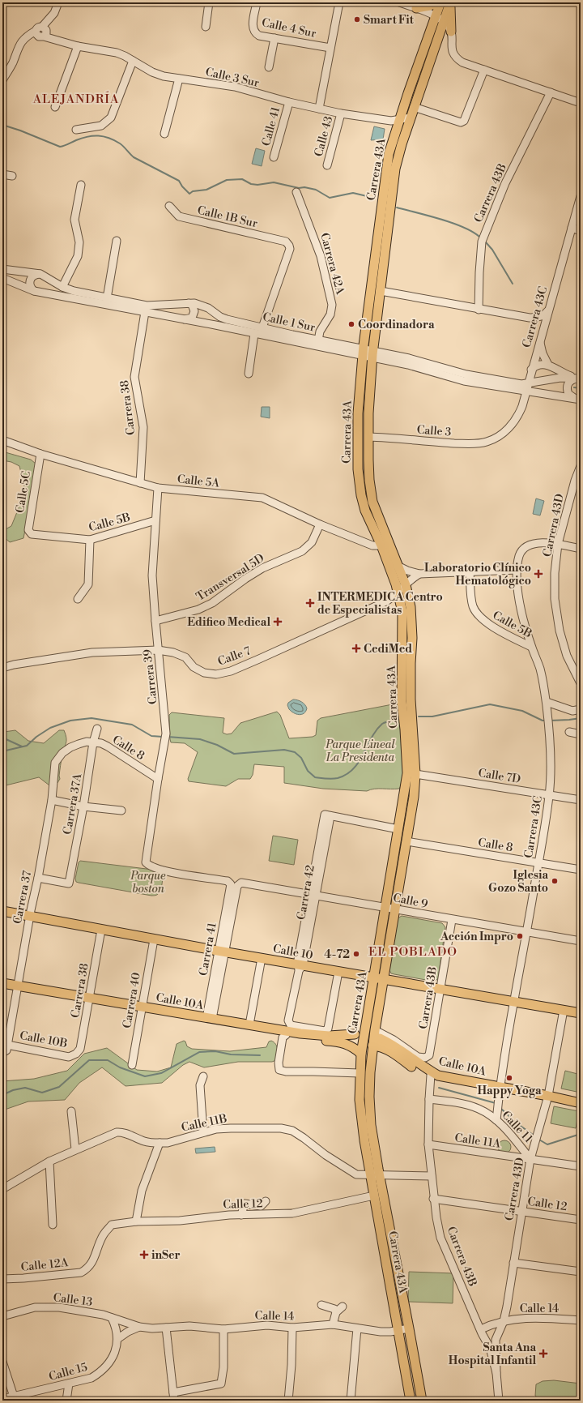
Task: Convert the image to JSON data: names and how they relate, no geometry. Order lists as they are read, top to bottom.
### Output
{
  "streets": {
    "main road": ["Carrera 43A", "Calle 10", "Calle 10A"],
    "street": [
      "Calle 4 Sur",
      "Calle 3 Sur",
      "Calle 41",
      "Calle 43",
      "Carrera 43B",
      "Calle 1B Sur",
      "Carrera 42A",
      "Carrera 43C",
      "Calle 1 Sur",
      "Carrera 38",
      "Calle 3",
      "Calle 5A",
      "Calle 5C",
      "Calle 5B",
      "Carrera 43D",
      "Transversal 5D",
      "Calle 7",
      "Carrera 39",
      "Calle 8",
      "Calle 7D",
      "Carrera 37A",
      "Carrera 42",
      "Carrera 37",
      "Calle 9",
      "Carrera 41",
      "Carrera 40",
      "Calle 10B",
      "Calle 11B",
      "Calle 11",
      "Calle 11A",
      "Calle 12",
      "Calle 12A",
      "Calle 13",
      "Calle 14",
      "Calle 15"
    ]
  },
  "crossings": [
    ["Calle 3 Sur", "Calle 41"],
    ["Calle 3 Sur", "Calle 43"],
    ["Calle 3 Sur", "Carrera 43A"],
    ["Carrera 43A", "Calle 1 Sur"],
    ["Carrera 43A", "Calle 3"],
    ["Carrera 43A", "Calle 5A"],
    ["Carrera 43A", "Calle 7"],
    ["Carrera 43A", "Calle 8"],
    ["Carrera 43A", "Calle 7D"],
    ["Carrera 43A", "Carrera 42"],
    ["Carrera 43A", "Calle 9"],
    ["Carrera 43A", "Calle 10"],
    ["Carrera 43A", "Calle 10A"],
    ["Carrera 43A", "Calle 11B"],
    ["Carrera 43A", "Calle 12"],
    ["Carrera 43A", "Calle 14"],
    ["Carrera 43B", "Carrera 43D"],
    ["Carrera 43B", "Calle 9"],
    ["Carrera 43B", "Calle 10"],
    ["Carrera 43B", "Calle 10A"],
    ["Carrera 43B", "Calle 11B"],
    ["Carrera 43B", "Calle 11"],
    ["Carrera 43B", "Calle 11A"],
    ["Carrera 43B", "Calle 12"],
    ["Carrera 43B", "Calle 14"],
    ["Calle 1B Sur", "Calle 1 Sur"],
    ["Carrera 42A", "Calle 1 Sur"],
    ["Carrera 43C", "Calle 1 Sur"],
    ["Carrera 43C", "Calle 3"],
    ["Carrera 43C", "Calle 5B"],
    ["Carrera 43C", "Carrera 43D"],
    ["Carrera 43C", "Calle 8"],
    ["Carrera 43C", "Calle 7D"],
    ["Carrera 43C", "Calle 9"],
    ["Carrera 43C", "Calle 10"],
    ["Carrera 43C", "Calle 10A"],
    ["Carrera 43C", "Calle 11"],
    ["Calle 1 Sur", "Carrera 38"],
    ["Carrera 38", "Calle 5A"],
    ["Carrera 38", "Calle 10"],
    ["Carrera 38", "Calle 10A"],
    ["Carrera 38", "Calle 10B"],
    ["Calle 5A", "Calle 5C"],
    ["Calle 5A", "Transversal 5D"],
    ["Calle 5A", "Carrera 39"],
    ["Calle 5C", "Calle 5B"],
    ["Calle 5B", "Carrera 39"],
    ["Carrera 43D", "Calle 10"],
    ["Carrera 43D", "Calle 10A"],
    ["Carrera 43D", "Calle 11"],
    ["Carrera 43D", "Calle 11A"],
    ["Carrera 43D", "Calle 12"],
    ["Carrera 43D", "Calle 14"],
    ["Transversal 5D", "Carrera 39"],
    ["Calle 7", "Carrera 39"],
    ["Carrera 39", "Calle 8"],
    ["Carrera 39", "Calle 9"],
    ["Calle 8", "Carrera 37A"],
    ["Calle 8", "Carrera 37"],
    ["Carrera 37A", "Carrera 37"],
    ["Carrera 42", "Calle 9"],
    ["Carrera 42", "Calle 10"],
    ["Carrera 37", "Calle 10"],
    ["Carrera 37", "Calle 10A"],
    ["Carrera 37", "Calle 10B"],
    ["Calle 9", "Carrera 41"],
    ["Carrera 41", "Calle 10"],
    ["Carrera 41", "Calle 10A"],
    ["Calle 10", "Carrera 40"],
    ["Carrera 40", "Calle 10A"],
    ["Calle 11", "Calle 11A"],
    ["Calle 12", "Calle 12A"],
    ["Calle 13", "Calle 14"],
    ["Calle 13", "Calle 15"]
  ],
  "districts": ["ALEJANDRÍA", "EL POBLADO"],
  "parks": ["Parque Lineal La Presidenta", "Parque boston"],
  "places": {
    "other": [
      "Smart Fit",
      "Coordinadora",
      "Iglesia Gozo Santo",
      "Acción Impro",
      "4-72",
      "Happy Yoga"
    ],
    "health": [
      "Laboratorio Clínico Hematológico",
      "INTERMEDICA Centro de Especialistas",
      "Edifico Medical",
      "CediMed",
      "inSer",
      "Santa Ana Hospital Infantil"
    ]
  }
}
